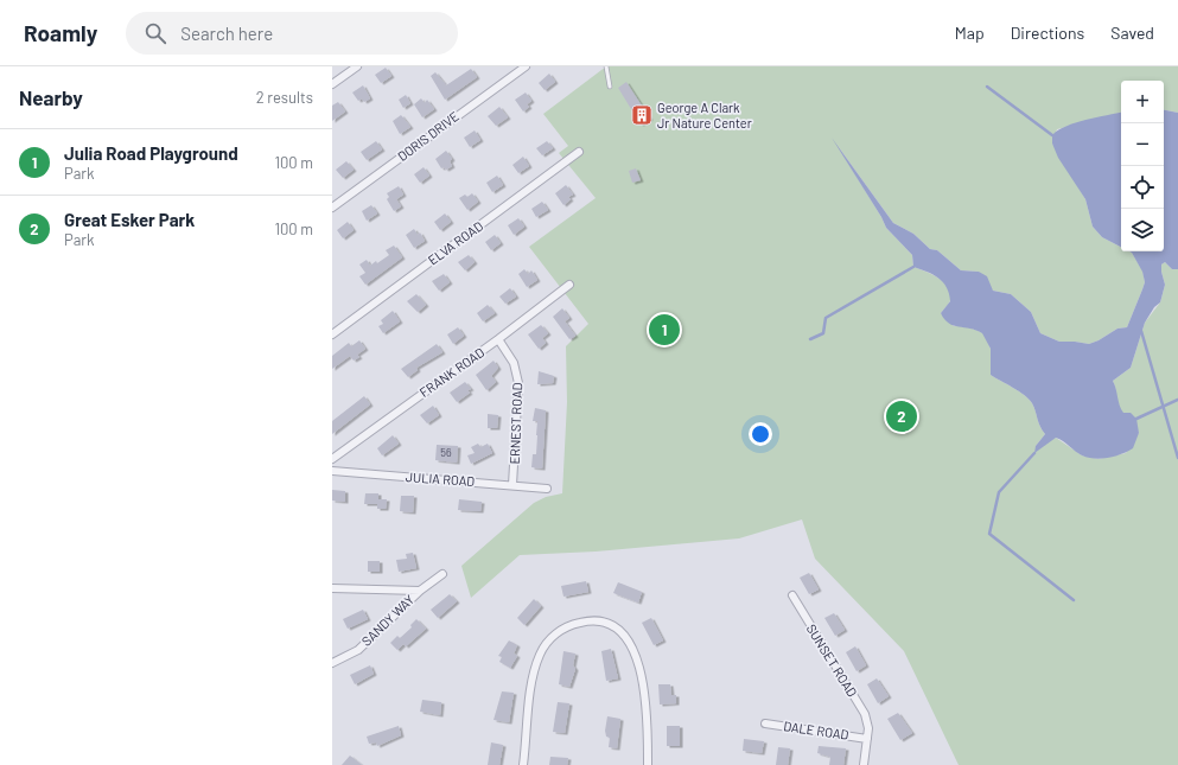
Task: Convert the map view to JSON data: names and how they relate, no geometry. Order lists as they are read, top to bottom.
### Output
{
  "streets": {
    "street": [
      "DORIS DRIVE",
      "ELVA ROAD",
      "FRANK ROAD",
      "ERNEST ROAD",
      "JULIA ROAD",
      "SANDY WAY",
      "SUNSET ROAD",
      "DALE ROAD"
    ]
  },
  "crossings": [
    ["FRANK ROAD", "ERNEST ROAD"],
    ["ERNEST ROAD", "JULIA ROAD"],
    ["SUNSET ROAD", "DALE ROAD"]
  ],
  "places": {
    "building": ["George A Clark Jr Nature Center"]
  },
  "house_numbers": ["56"],
  "page": {
    "header": "Roamly",
    "search": "Search here",
    "nav": ["Map", "Directions", "Saved"],
    "heading": ["Nearby", "2 results"],
    "map_buttons": ["+", "−"],
    "list": [
      {
        "mark": "1",
        "name": "Julia Road Playground",
        "note": "Park",
        "value": "100 m"
      },
      {
        "mark": "2",
        "name": "Great Esker Park",
        "note": "Park",
        "value": "100 m"
      }
    ],
    "pins": ["1", "2"]
  }
}
